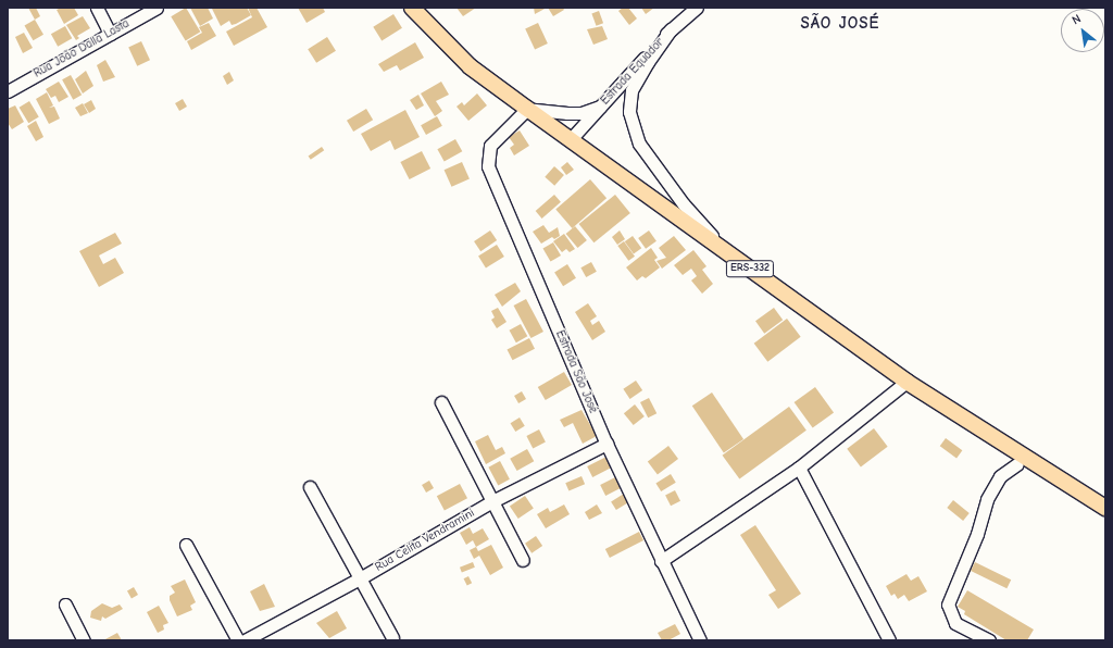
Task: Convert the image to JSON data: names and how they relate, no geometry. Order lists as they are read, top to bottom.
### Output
{
  "streets": {
    "main road": ["ERS-332"],
    "street": [
      "Rua João Dalla Lasta",
      "Estrada Equador",
      "Estrada São José",
      "Rua Celita Vendramini"
    ]
  },
  "crossings": [
    ["Estrada Equador", "ERS-332"],
    ["ERS-332", "Estrada São José"],
    ["Estrada São José", "Rua Celita Vendramini"]
  ],
  "districts": ["SÃO JOSÉ"],
  "north": "top left"
}
